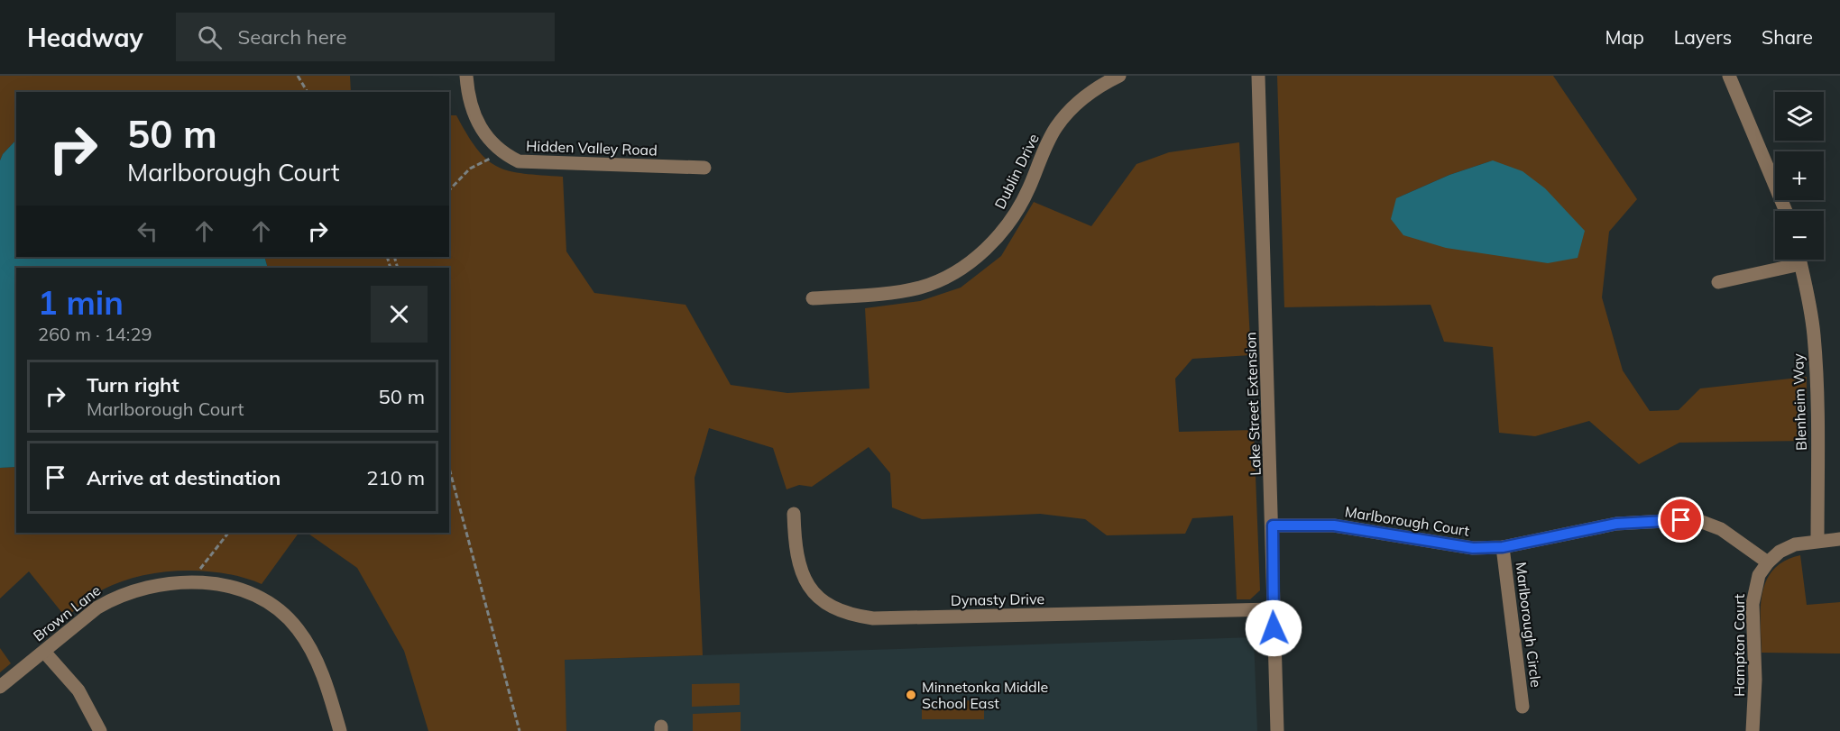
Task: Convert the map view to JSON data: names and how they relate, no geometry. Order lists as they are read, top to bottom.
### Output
{
  "streets": {
    "street": [
      "Hidden Valley Road",
      "Dublin Drive",
      "Blenheim Way",
      "Lake Street Extension",
      "Marlborough Court",
      "Dynasty Drive",
      "Brown Lane",
      "Marlborough Circle",
      "Hampton Court"
    ]
  },
  "crossings": [
    ["Lake Street Extension", "Marlborough Court"],
    ["Lake Street Extension", "Dynasty Drive"],
    ["Marlborough Court", "Marlborough Circle"],
    ["Marlborough Court", "Hampton Court"]
  ],
  "places": ["Minnetonka Middle School East"],
  "page": {
    "header": "Headway",
    "search": "Search here",
    "nav": ["Map", "Layers", "Share"],
    "map_buttons": ["+", "−"],
    "turn": ["50 m", "Marlborough Court"],
    "heading": ["1 min", "260 m · 14:29"],
    "list": [
      {
        "name": "Turn right",
        "note": "Marlborough Court",
        "value": "50 m"
      },
      {
        "name": "Arrive at destination",
        "value": "210 m"
      }
    ]
  }
}
